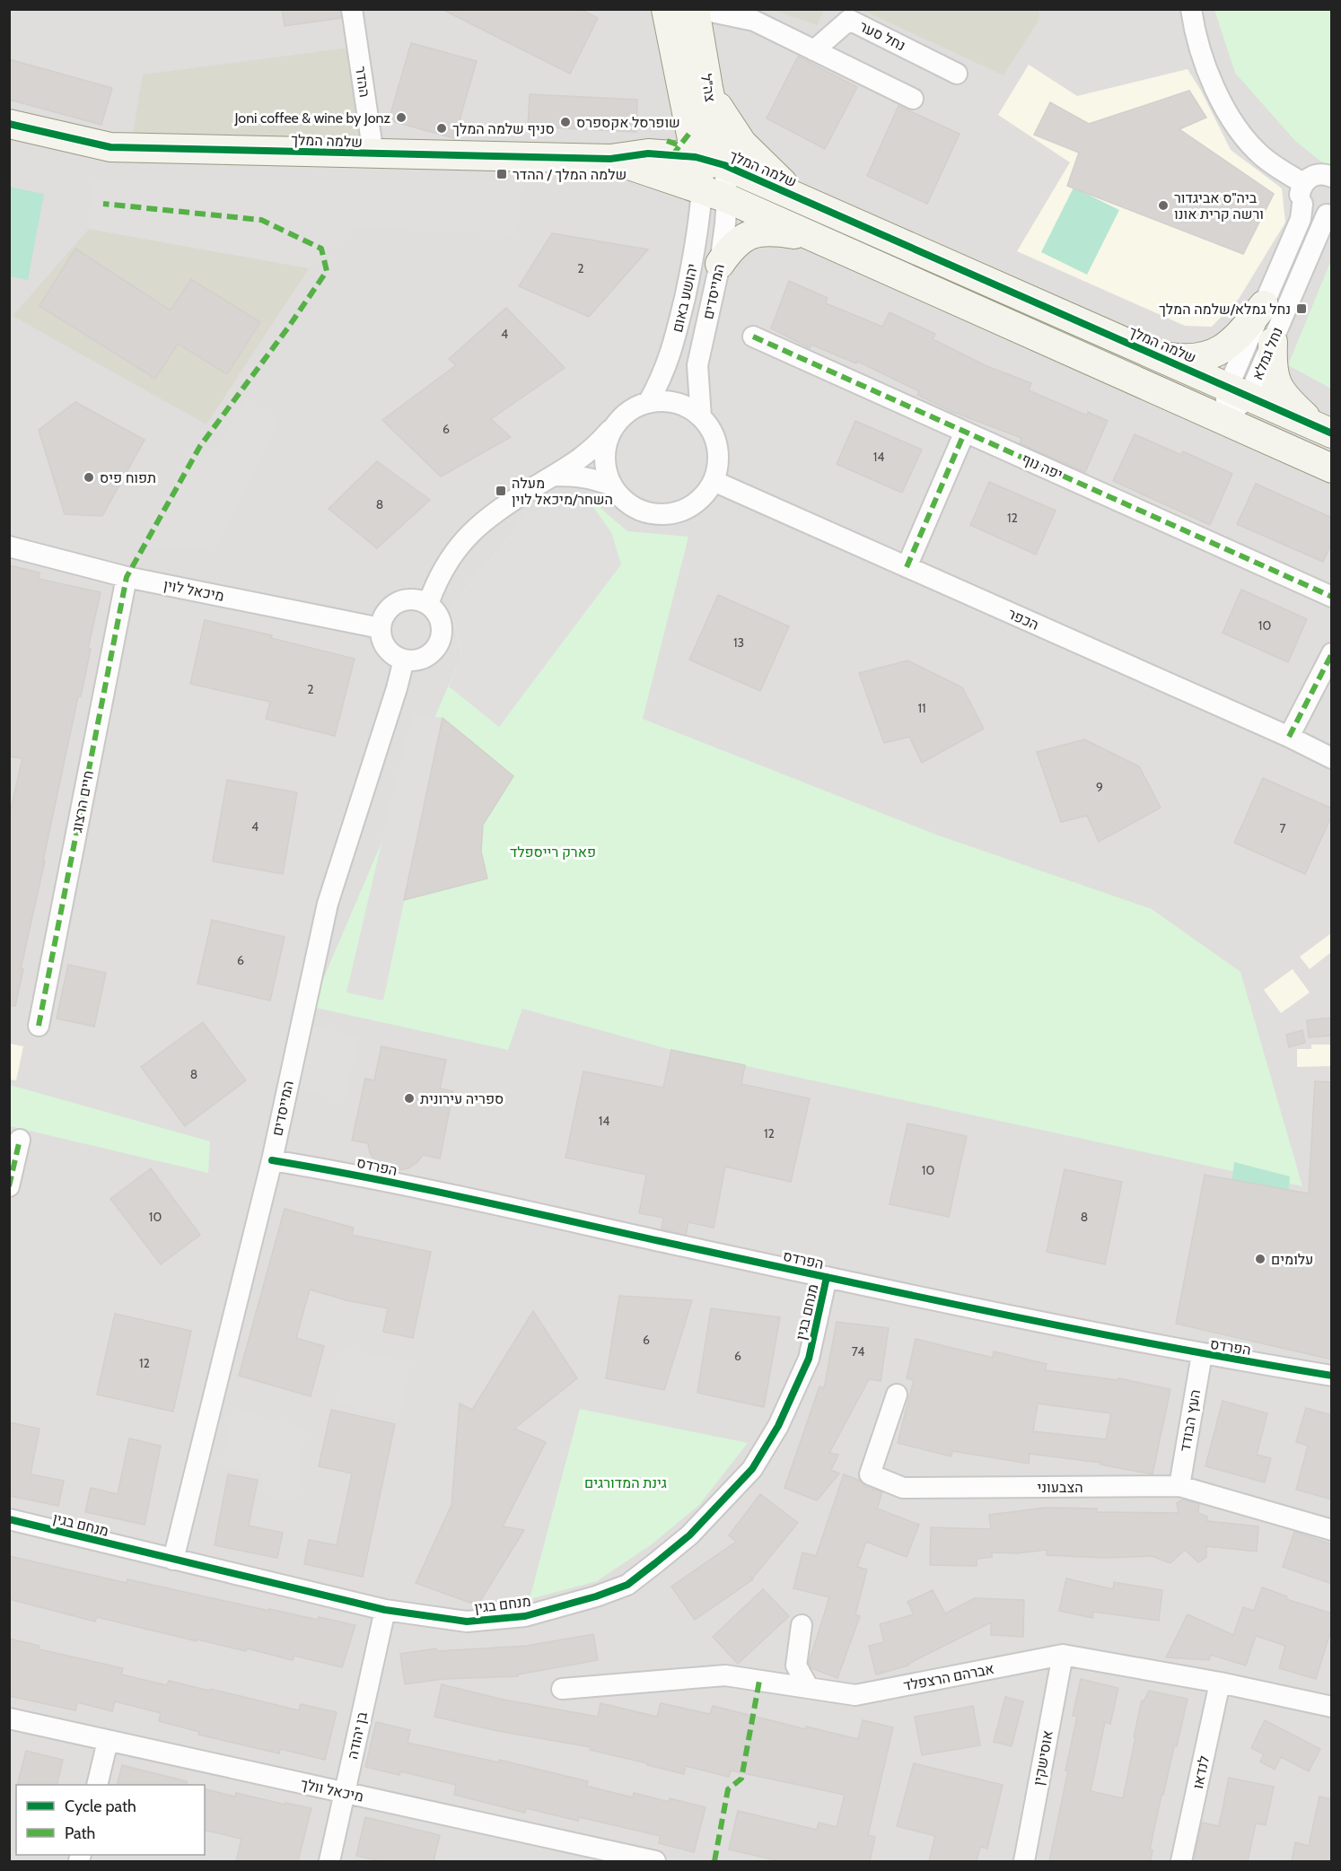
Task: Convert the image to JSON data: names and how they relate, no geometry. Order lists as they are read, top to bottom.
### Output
{
  "streets": {
    "street": [
      "נחל סער",
      "ההדר",
      "צה\"ל",
      "שלמה המלך",
      "המייסדים",
      "יהושע באום",
      "נחל גמלא",
      "יפה נוף",
      "מיכאל לוין",
      "הכפר",
      "חיים הרצוג",
      "הפרדס",
      "מנחם בגין",
      "העץ הבודד",
      "הצבעוני",
      "אברהם הרצפלד",
      "בן יהודה",
      "אוסישקין",
      "לנדאו",
      "מיכאל וולך"
    ]
  },
  "crossings": [
    ["ההדר", "שלמה המלך"],
    ["צה\"ל", "שלמה המלך"],
    ["צה\"ל", "המייסדים"],
    ["שלמה המלך", "המייסדים"],
    ["שלמה המלך", "יהושע באום"],
    ["שלמה המלך", "נחל גמלא"],
    ["המייסדים", "יהושע באום"],
    ["המייסדים", "מיכאל לוין"],
    ["המייסדים", "הכפר"],
    ["המייסדים", "הפרדס"],
    ["המייסדים", "מנחם בגין"],
    ["יהושע באום", "הכפר"],
    ["מיכאל לוין", "חיים הרצוג"],
    ["הפרדס", "מנחם בגין"],
    ["הפרדס", "העץ הבודד"],
    ["מנחם בגין", "בן יהודה"],
    ["העץ הבודד", "הצבעוני"],
    ["אברהם הרצפלד", "אוסישקין"],
    ["אברהם הרצפלד", "לנדאו"],
    ["בן יהודה", "מיכאל וולך"]
  ],
  "parks": ["פארק רייספלד", "גינת המדורגים"],
  "places": {
    "other": [
      "Joni coffee & wine by Jonz",
      "שופרסל אקספרס",
      "סניף שלמה המלך",
      "ביה\"ס אביגדור ורשה קרית אונו",
      "תפוח פיס",
      "ספריה עירונית",
      "עלומים"
    ],
    "transit": ["שלמה המלך / ההדר", "נחל גמלא/שלמה המלך", "מעלה השחר/מיכאל לוין"]
  },
  "house_numbers": [
    "2",
    "4",
    "6",
    "14",
    "8",
    "12",
    "10",
    "13",
    "2",
    "11",
    "9",
    "4",
    "7",
    "6",
    "8",
    "14",
    "12",
    "10",
    "10",
    "8",
    "6",
    "74",
    "6",
    "12"
  ],
  "legend": ["Cycle path", "Path"]
}
